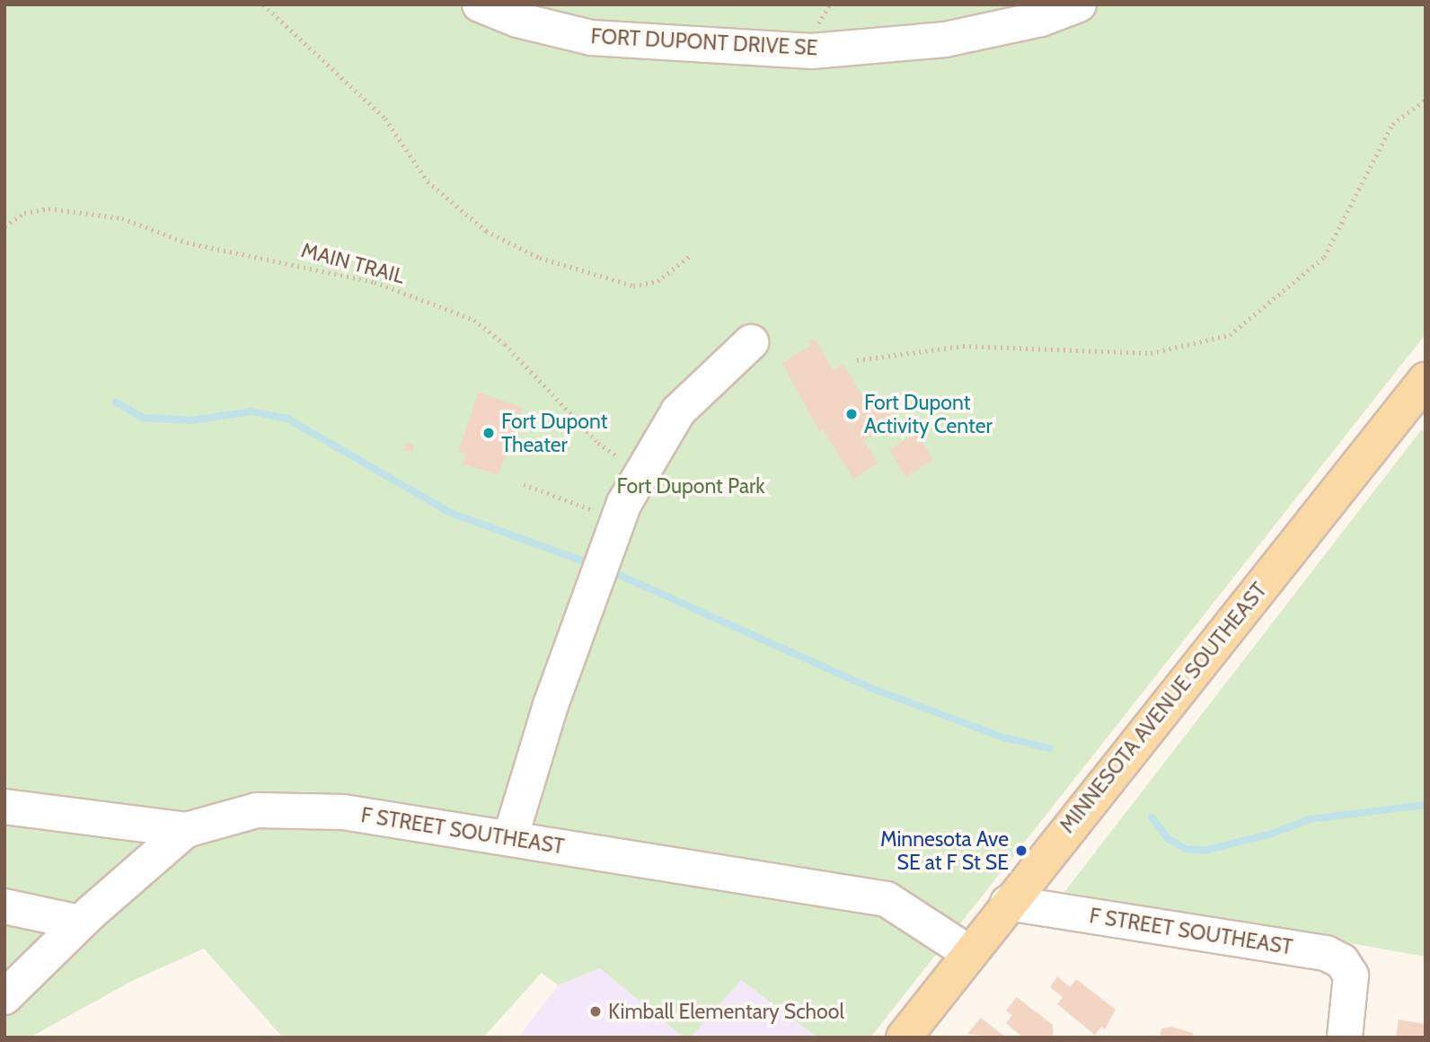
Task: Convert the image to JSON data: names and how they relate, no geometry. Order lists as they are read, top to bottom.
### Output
{
  "streets": {
    "main road": ["MINNESOTA AVENUE SOUTHEAST"],
    "street": ["FORT DUPONT DRIVE SE", "F STREET SOUTHEAST"],
    "path": ["MAIN TRAIL"]
  },
  "crossings": [
    ["MINNESOTA AVENUE SOUTHEAST", "F STREET SOUTHEAST"]
  ],
  "parks": ["Fort Dupont Park"],
  "places": [
    "Fort Dupont Activity Center",
    "Fort Dupont Theater",
    "Minnesota Ave SE at F St SE",
    "Kimball Elementary School"
  ]
}
